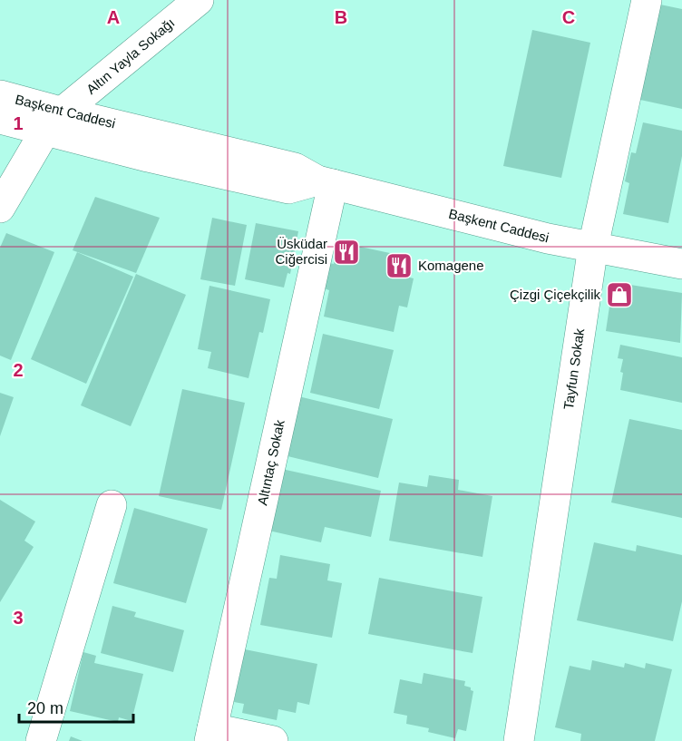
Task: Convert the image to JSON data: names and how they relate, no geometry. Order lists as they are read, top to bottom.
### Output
{
  "streets": {
    "street": [
      "Altın Yayla Sokağı",
      "Başkent Caddesi",
      "Tayfun Sokak",
      "Altıntaç Sokak"
    ]
  },
  "crossings": [
    ["Altın Yayla Sokağı", "Başkent Caddesi"],
    ["Başkent Caddesi", "Tayfun Sokak"],
    ["Başkent Caddesi", "Altıntaç Sokak"]
  ],
  "places": {
    "restaurant": ["Üsküdar Ciğercisi", "Komagene"],
    "shop": ["Çizgi Çiçekçilik"]
  },
  "scale_bar": "20 m",
  "grid": {
    "columns": ["A", "B", "C"],
    "rows": ["1", "2", "3"]
  }
}
